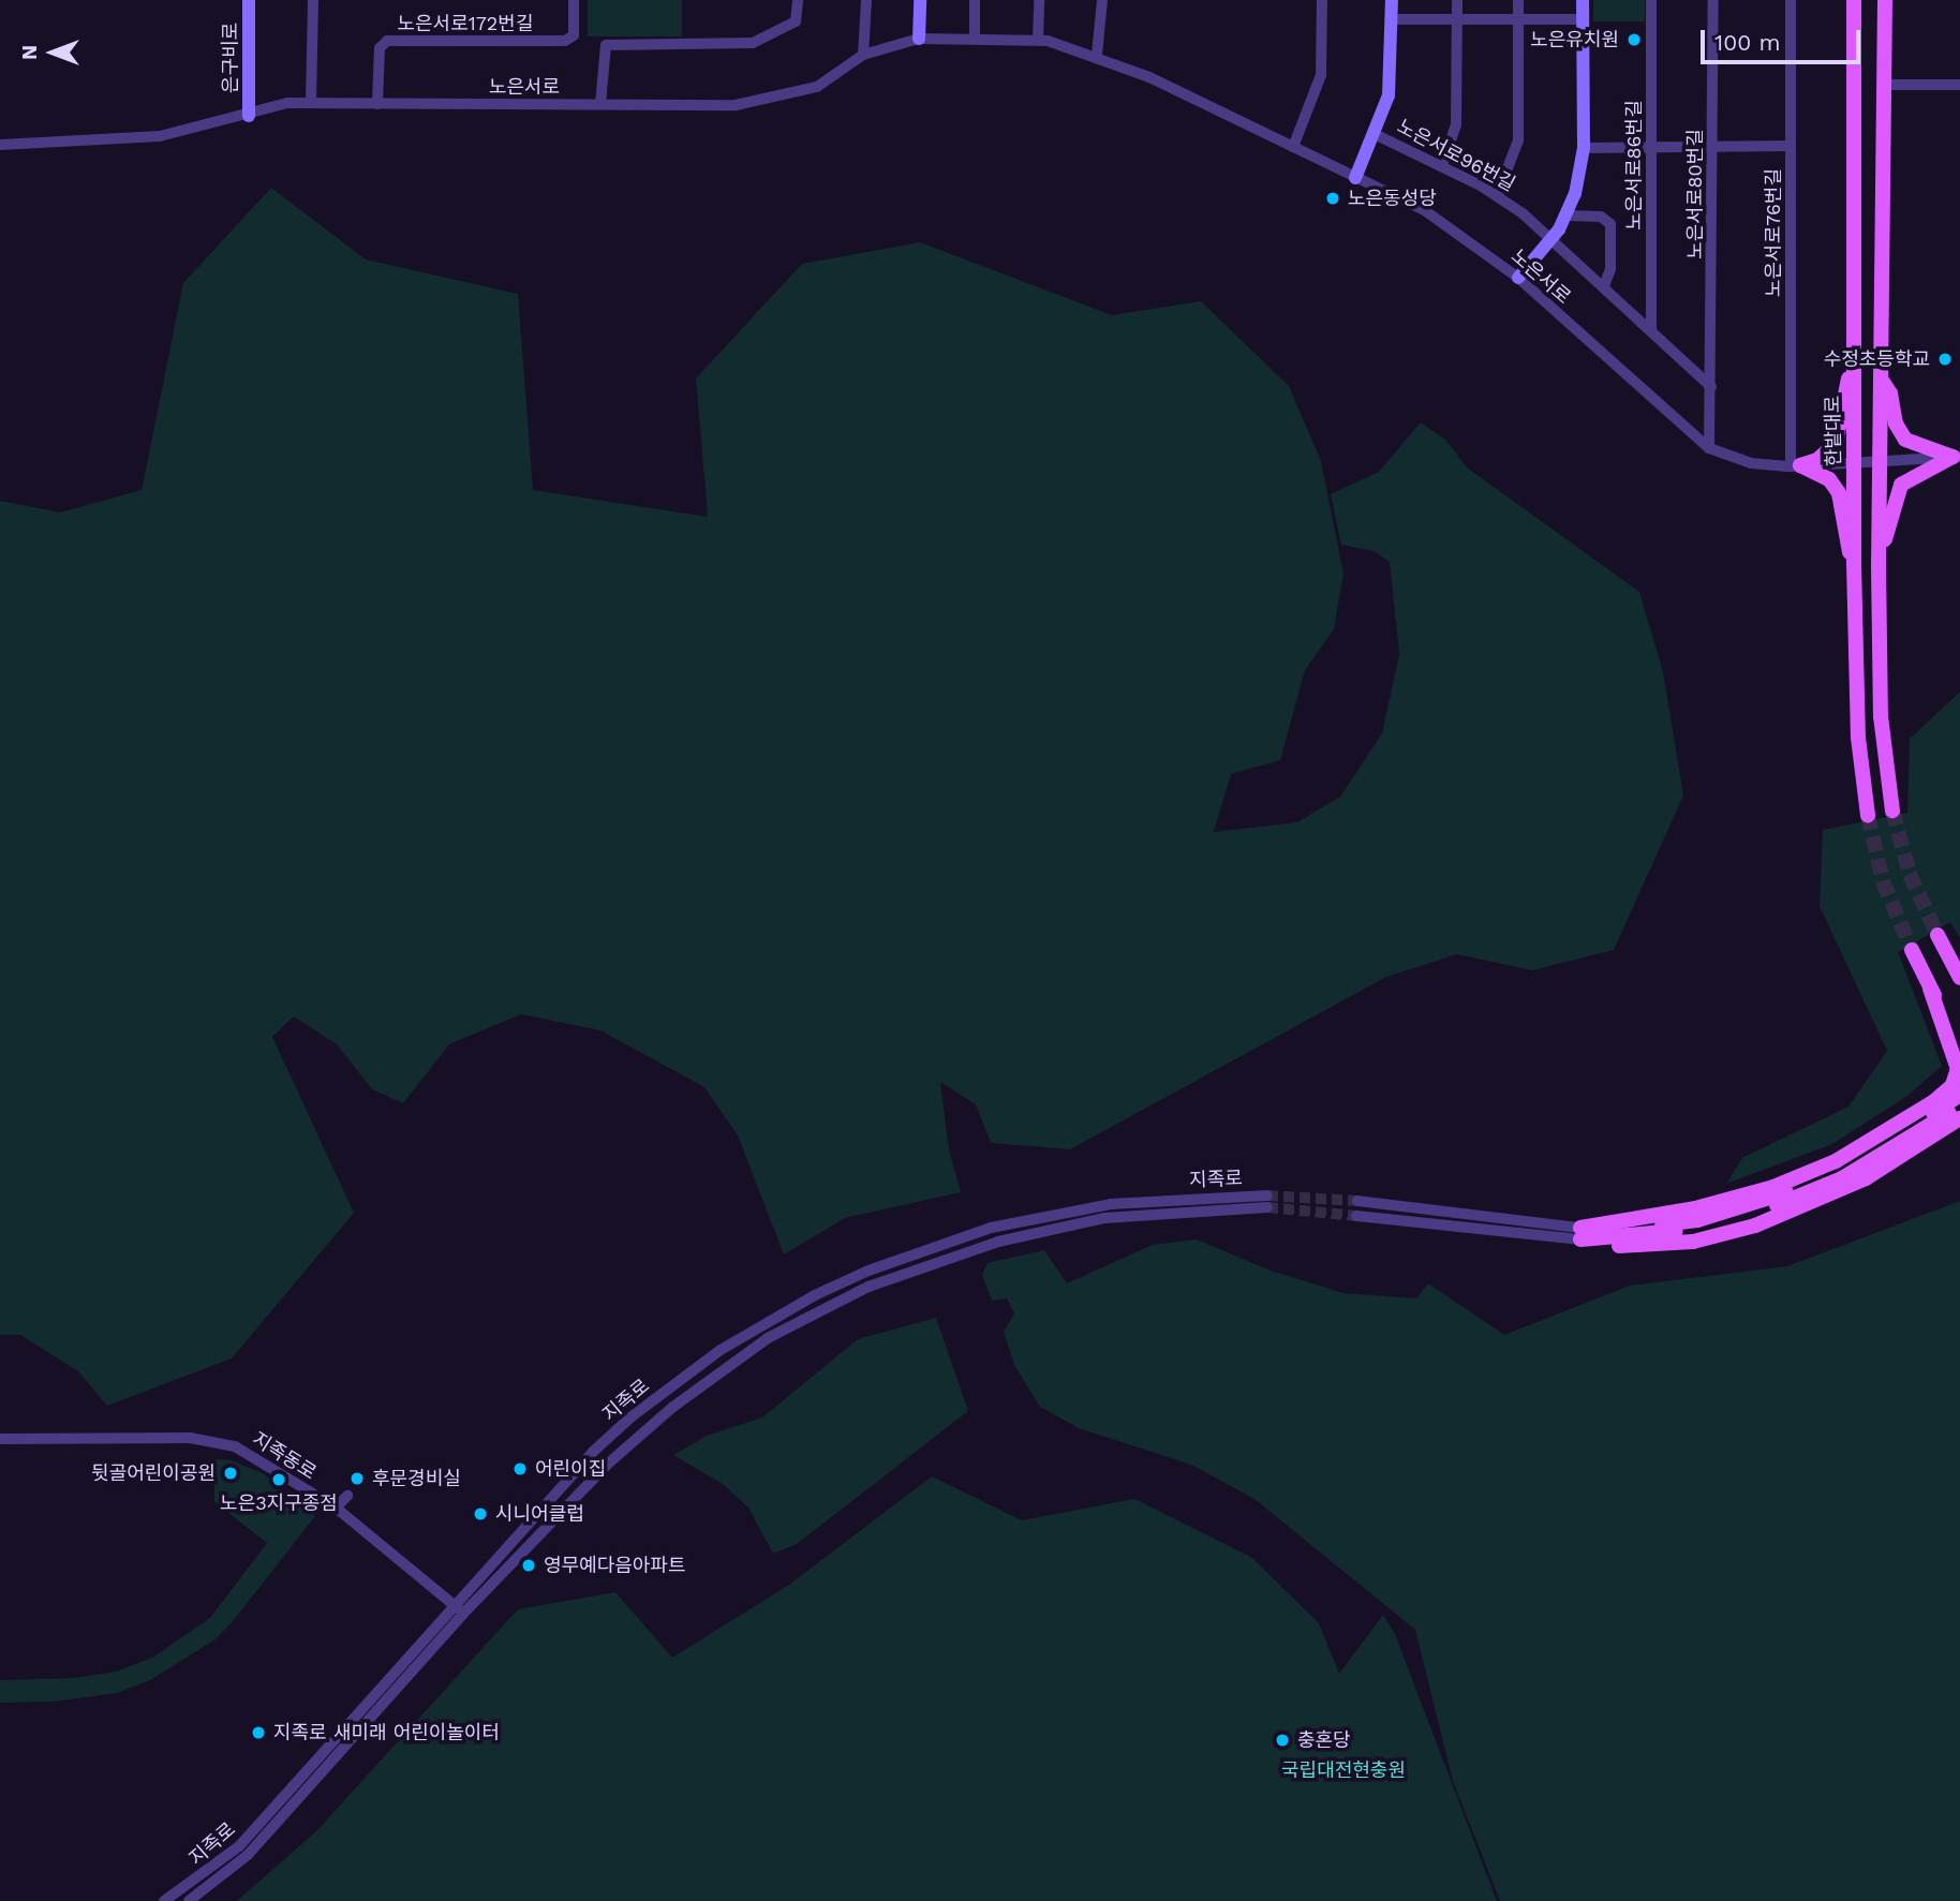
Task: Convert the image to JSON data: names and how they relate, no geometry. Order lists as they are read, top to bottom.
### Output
{
  "streets": {
    "main road": ["한밭대로"],
    "street": [
      "노은서로172번길",
      "은구비로",
      "노은서로",
      "노은서로96번길",
      "노은서로86번길",
      "노은서로80번길",
      "노은서로76번길",
      "지족로",
      "지족동로"
    ]
  },
  "crossings": [
    ["노은서로172번길", "노은서로"],
    ["은구비로", "노은서로"],
    ["노은서로", "노은서로80번길"],
    ["노은서로", "노은서로76번길"],
    ["노은서로", "한밭대로"],
    ["지족로", "지족동로"]
  ],
  "parks": ["국립대전현충원"],
  "places": [
    "노은유치원",
    "노은동성당",
    "수정초등학교",
    "어린이집",
    "뒷골어린이공원",
    "후문경비실",
    "노은3지구종점",
    "시니어클럽",
    "영무예다음아파트",
    "지족로 새미래 어린이놀이터",
    "충혼당"
  ],
  "scale_bar": "100 m",
  "north": "left"
}
